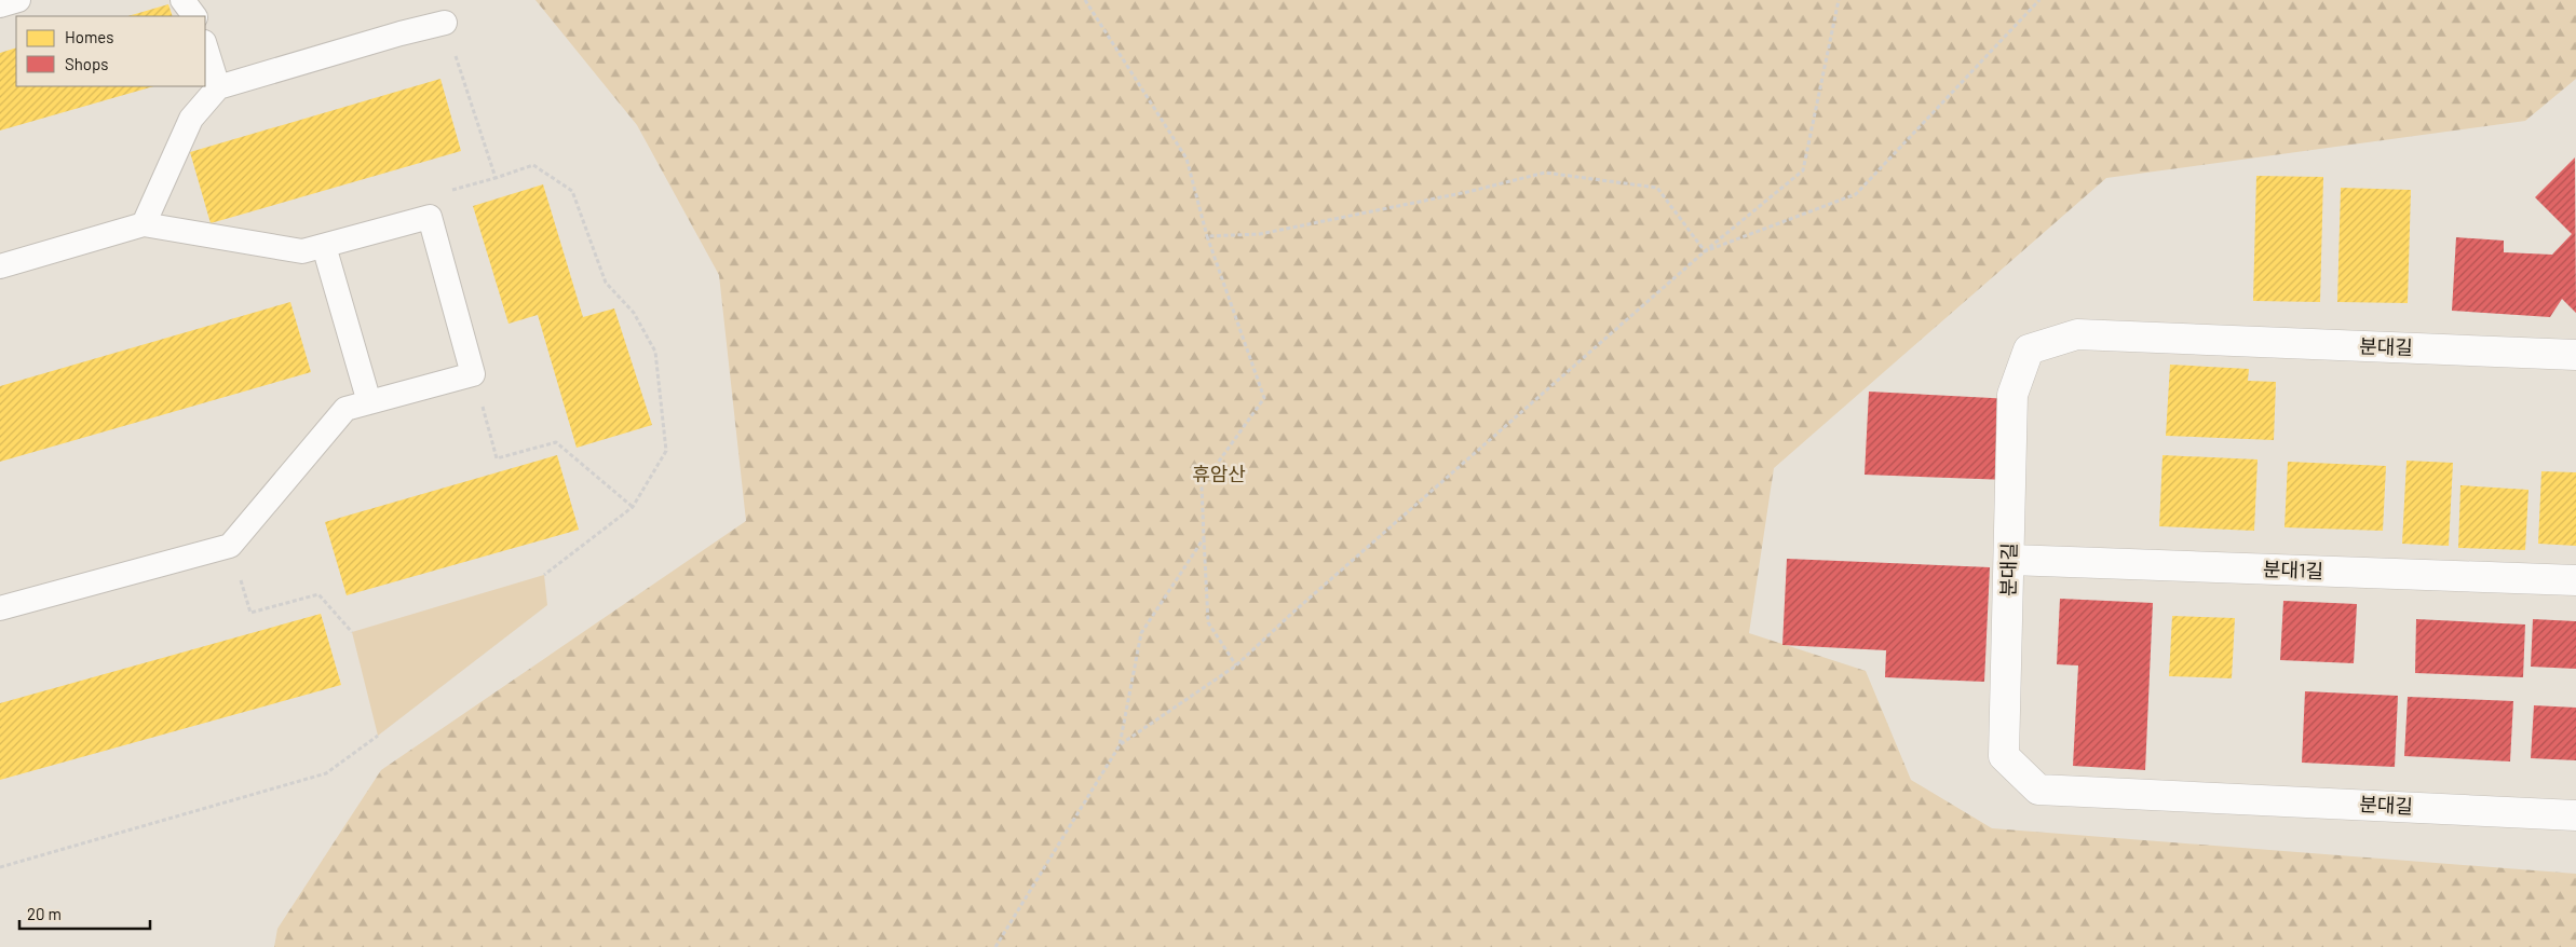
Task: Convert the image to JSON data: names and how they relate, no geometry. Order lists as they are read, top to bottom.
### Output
{
  "streets": {
    "street": ["분대길", "분대1길"]
  },
  "crossings": [
    ["분대길", "분대1길"]
  ],
  "parks": ["휴암산"],
  "legend": ["Homes", "Shops"],
  "scale_bar": "20 m"
}
